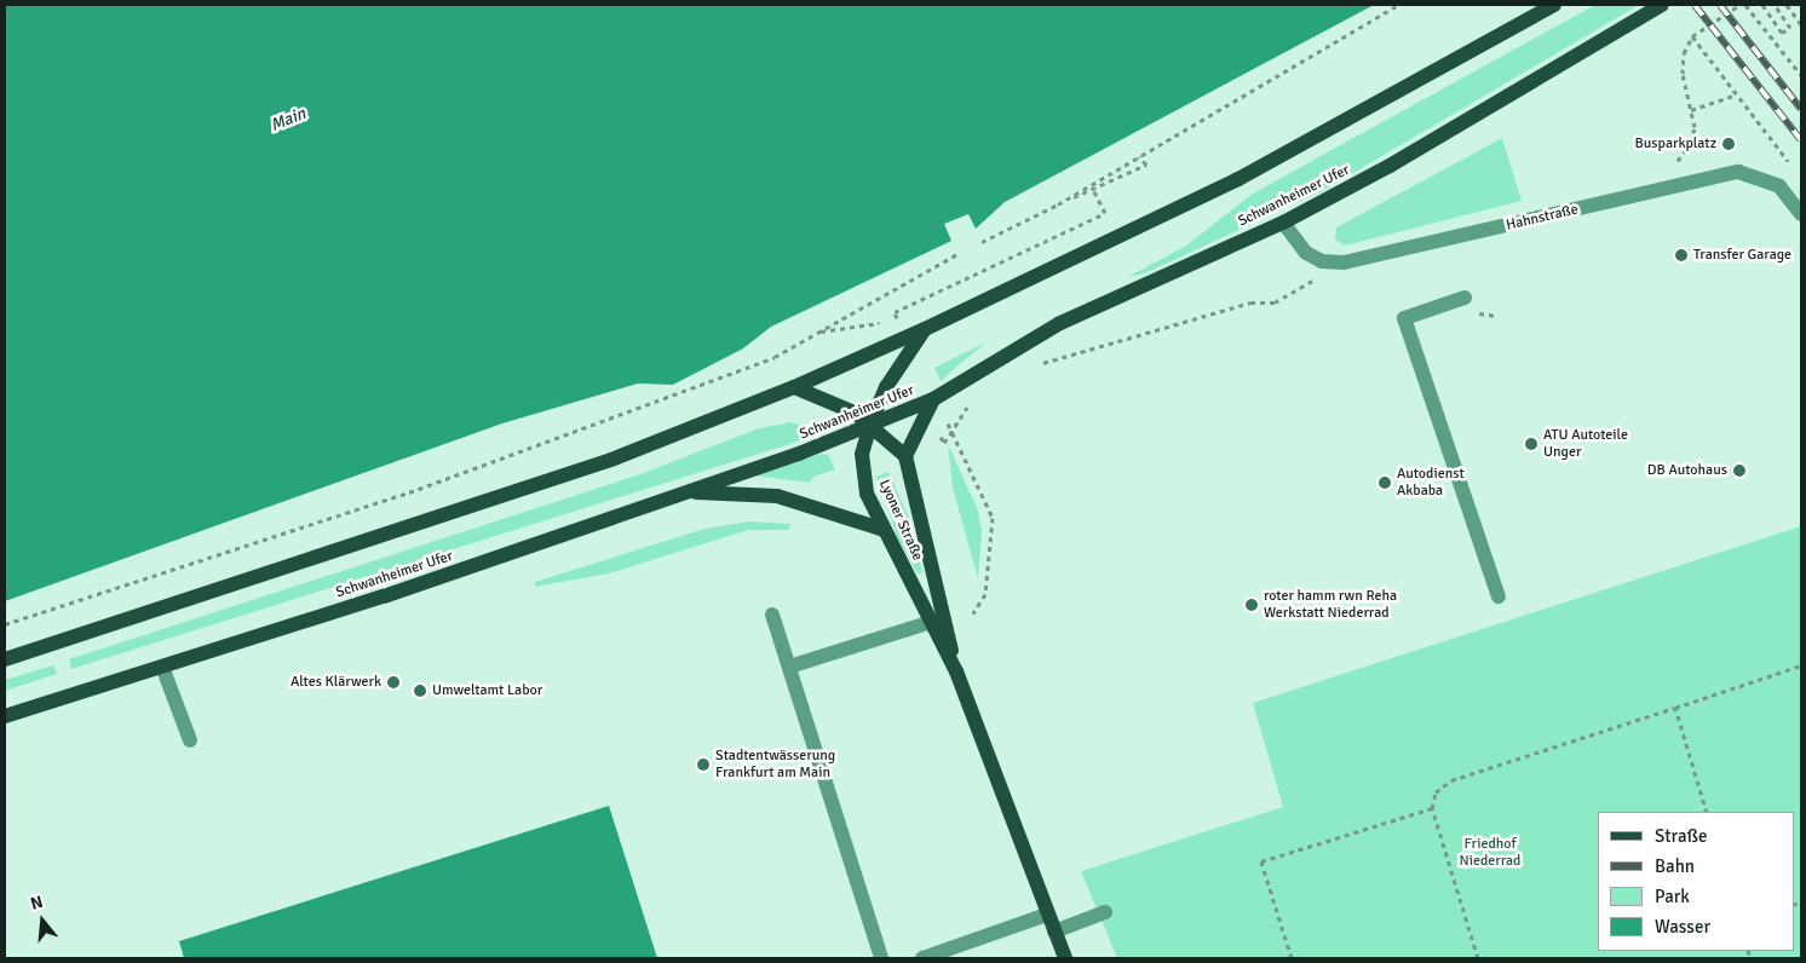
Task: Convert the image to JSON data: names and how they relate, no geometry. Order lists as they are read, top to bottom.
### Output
{
  "streets": {
    "main road": ["Schwanheimer Ufer", "Lyoner Straße"],
    "street": ["Hahnstraße"]
  },
  "crossings": [
    ["Schwanheimer Ufer", "Hahnstraße"],
    ["Schwanheimer Ufer", "Lyoner Straße"]
  ],
  "water": ["Main"],
  "parks": ["Friedhof Niederrad"],
  "places": [
    "Busparkplatz",
    "Transfer Garage",
    "ATU Autoteile Unger",
    "DB Autohaus",
    "Autodienst Akbaba",
    "roter hamm rwn Reha Werkstatt Niederrad",
    "Altes Klärwerk",
    "Umweltamt Labor",
    "Stadtentwässerung Frankfurt am Main"
  ],
  "legend": [
    "Straße",
    "Bahn",
    "Park",
    "Wasser"
  ],
  "north": "top"
}
